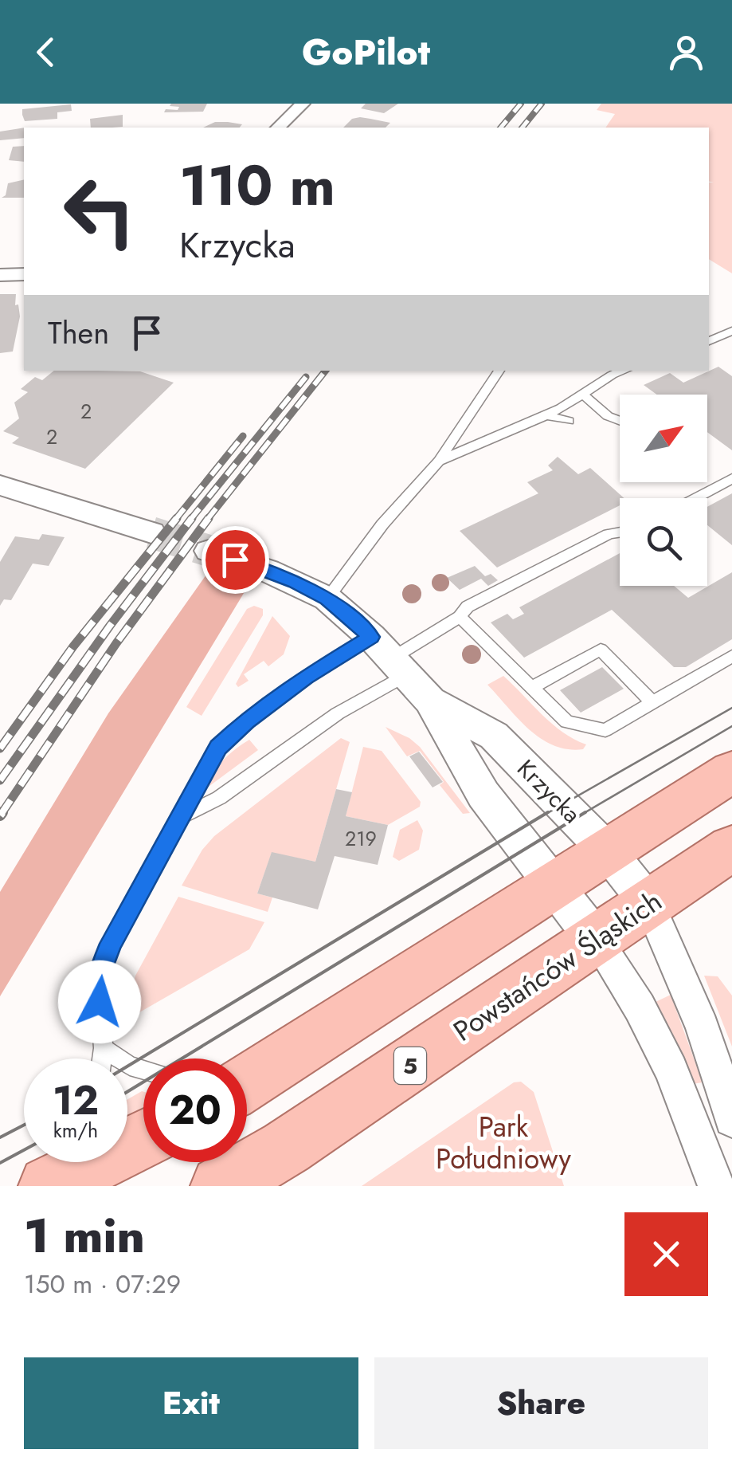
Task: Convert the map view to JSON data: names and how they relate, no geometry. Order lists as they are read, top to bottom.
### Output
{
  "streets": {
    "main road": ["Powstańców Śląskich", "5"],
    "street": ["Krzycka"]
  },
  "crossings": [
    ["Krzycka", "Powstańców Śląskich"]
  ],
  "parks": ["Park Południowy"],
  "house_numbers": ["2", "2", "219"],
  "north": "top right",
  "page": {
    "header": "GoPilot",
    "turn": ["110 m", "Krzycka"],
    "then": "Then",
    "speed": "12 km/h",
    "limit": "20",
    "heading": ["1 min", "150 m · 07:29"],
    "buttons": ["Exit", "Share"]
  }
}
